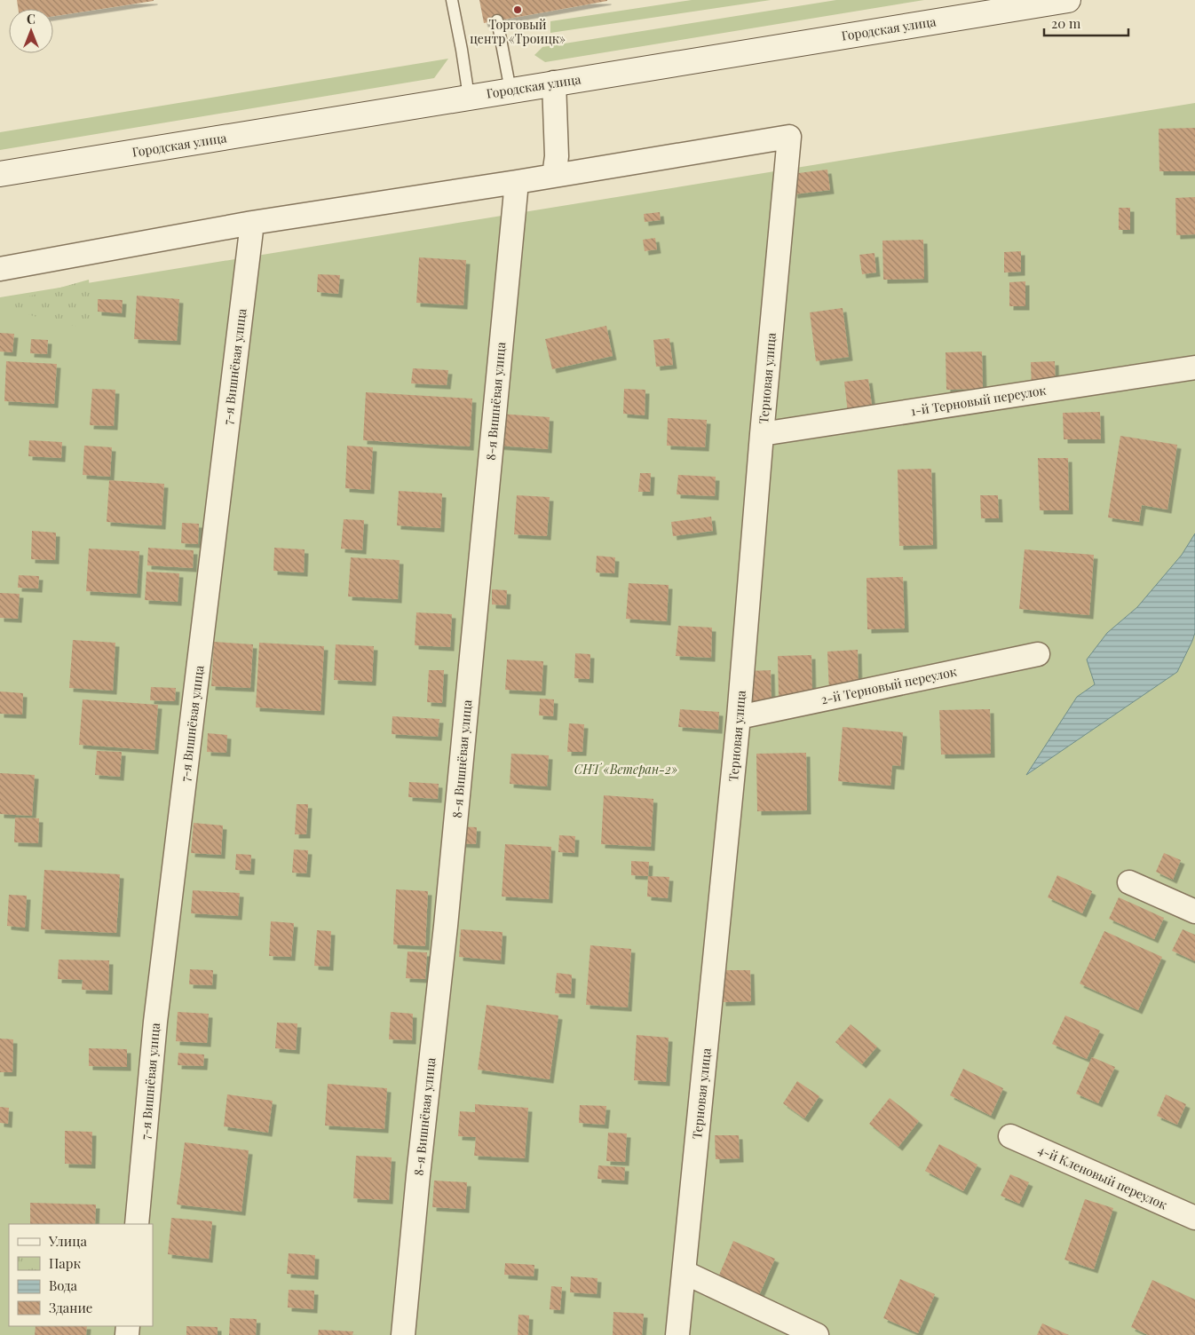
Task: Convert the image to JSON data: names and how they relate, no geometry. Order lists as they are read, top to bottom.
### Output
{
  "streets": {
    "main road": ["Городская улица"],
    "street": [
      "7-я Вишнёвая улица",
      "Терновая улица",
      "1-й Терновый переулок",
      "8-я Вишнёвая улица",
      "2-й Терновый переулок",
      "4-й Кленовый переулок"
    ]
  },
  "crossings": [
    ["Терновая улица", "1-й Терновый переулок"],
    ["Терновая улица", "2-й Терновый переулок"]
  ],
  "parks": ["СНТ «Ветеран-2»"],
  "places": ["Торговый центр «Троицк»"],
  "legend": [
    "Улица",
    "Парк",
    "Вода",
    "Здание"
  ],
  "scale_bar": "20 m",
  "north": "top"
}
